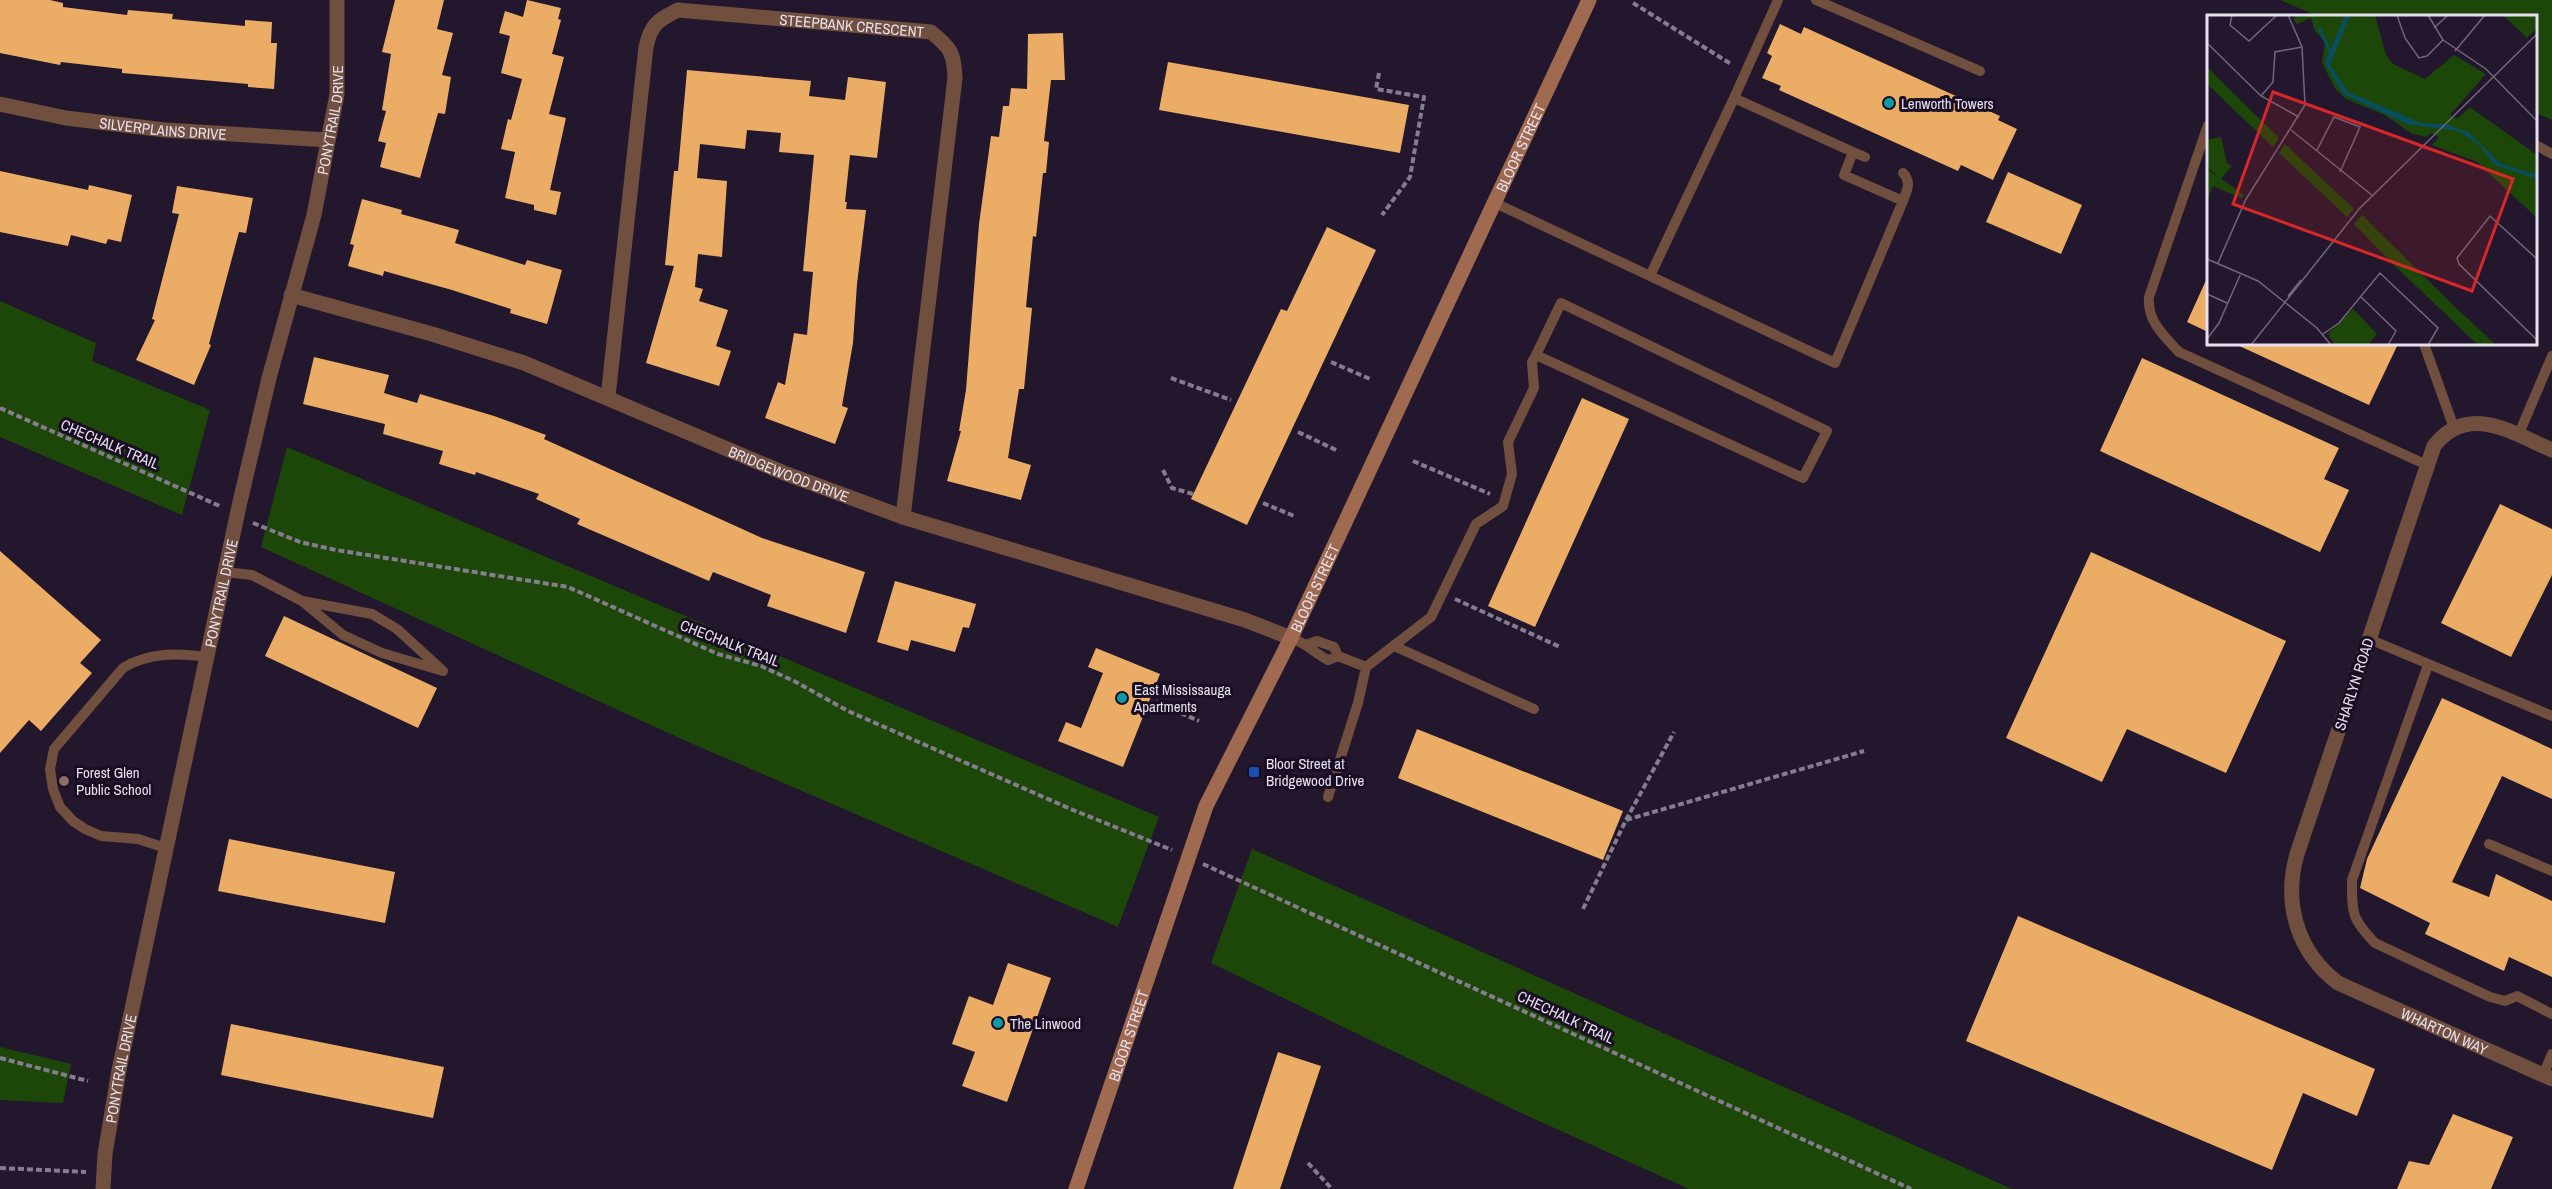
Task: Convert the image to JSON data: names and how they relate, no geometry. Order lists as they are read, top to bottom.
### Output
{
  "streets": {
    "main road": ["BLOOR STREET"],
    "street": [
      "STEEPBANK CRESCENT",
      "PONYTRAIL DRIVE",
      "SILVERPLAINS DRIVE",
      "BRIDGEWOOD DRIVE",
      "SHARLYN ROAD",
      "WHARTON WAY"
    ],
    "path": ["CHECHALK TRAIL"]
  },
  "crossings": [
    ["STEEPBANK CRESCENT", "BRIDGEWOOD DRIVE"],
    ["PONYTRAIL DRIVE", "SILVERPLAINS DRIVE"],
    ["PONYTRAIL DRIVE", "BRIDGEWOOD DRIVE"],
    ["BLOOR STREET", "BRIDGEWOOD DRIVE"],
    ["SHARLYN ROAD", "WHARTON WAY"]
  ],
  "places": {
    "other": [
      "Lenworth Towers",
      "East Mississauga Apartments",
      "Forest Glen Public School",
      "The Linwood"
    ],
    "transit": ["Bloor Street at Bridgewood Drive"]
  }
}
